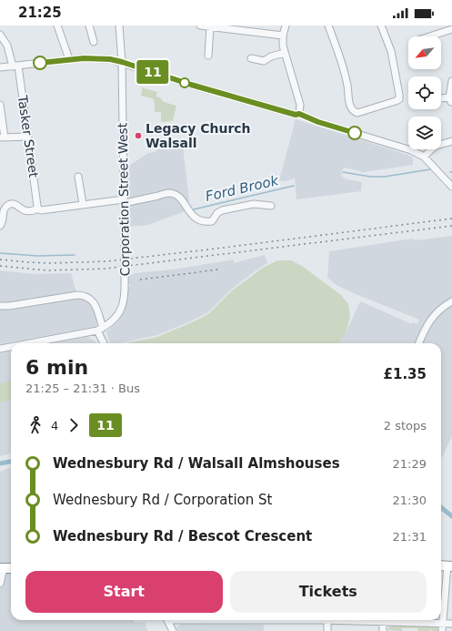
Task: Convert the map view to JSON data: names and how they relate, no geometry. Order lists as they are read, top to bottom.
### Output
{
  "streets": {
    "street": ["Tasker Street", "Corporation Street West"]
  },
  "water": ["Ford Brook"],
  "places": ["Legacy Church Walsall"],
  "lines": ["bus line 11"],
  "north": "bottom left",
  "page": {
    "status": "21:25",
    "on_map": "11",
    "heading": ["6 min", "21:25 – 21:31 · Bus", "£1.35"],
    "legs": ["4", "11", "2 stops"],
    "list": [
      {
        "name": "Wednesbury Rd / Walsall Almshouses",
        "value": "21:29"
      },
      {
        "name": "Wednesbury Rd / Corporation St",
        "value": "21:30"
      },
      {
        "name": "Wednesbury Rd / Bescot Crescent",
        "value": "21:31"
      }
    ],
    "buttons": ["Start", "Tickets"]
  }
}
